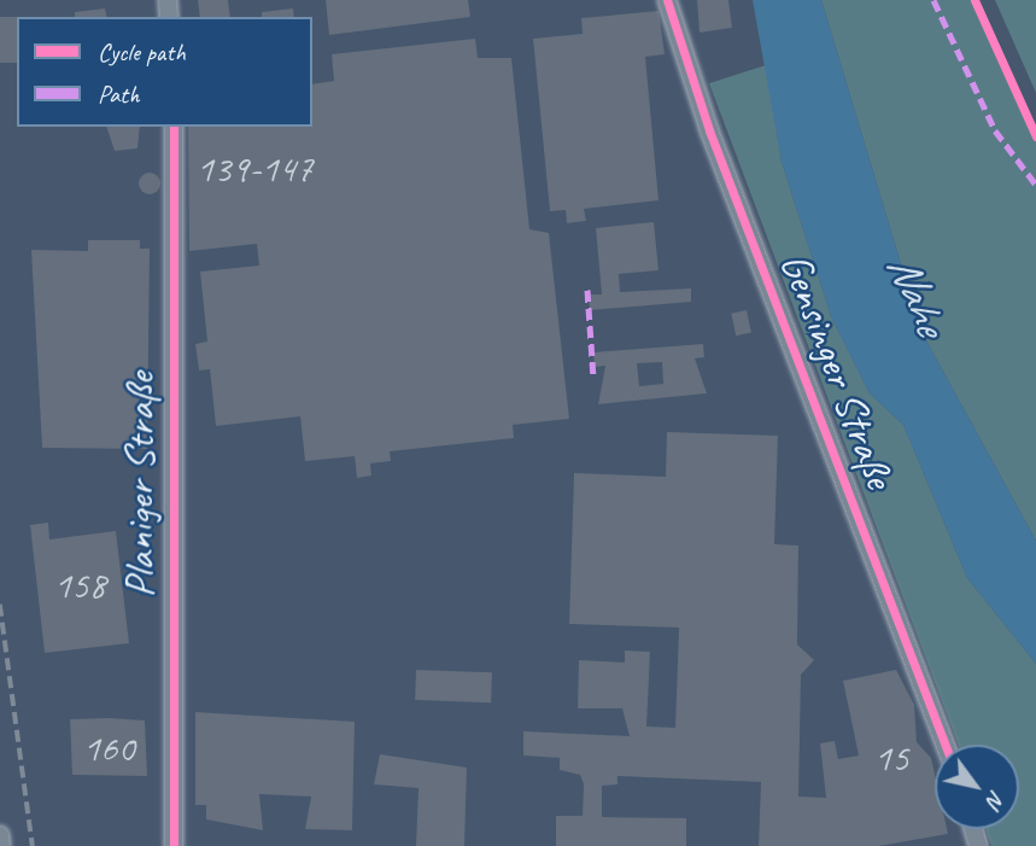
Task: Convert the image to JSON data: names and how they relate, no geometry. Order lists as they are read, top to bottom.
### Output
{
  "streets": {
    "street": ["Gensinger Straße", "Planiger Straße"]
  },
  "water": ["Nahe"],
  "house_numbers": [
    "139-147",
    "158",
    "160",
    "15"
  ],
  "legend": ["Cycle path", "Path"],
  "north": "bottom right"
}
